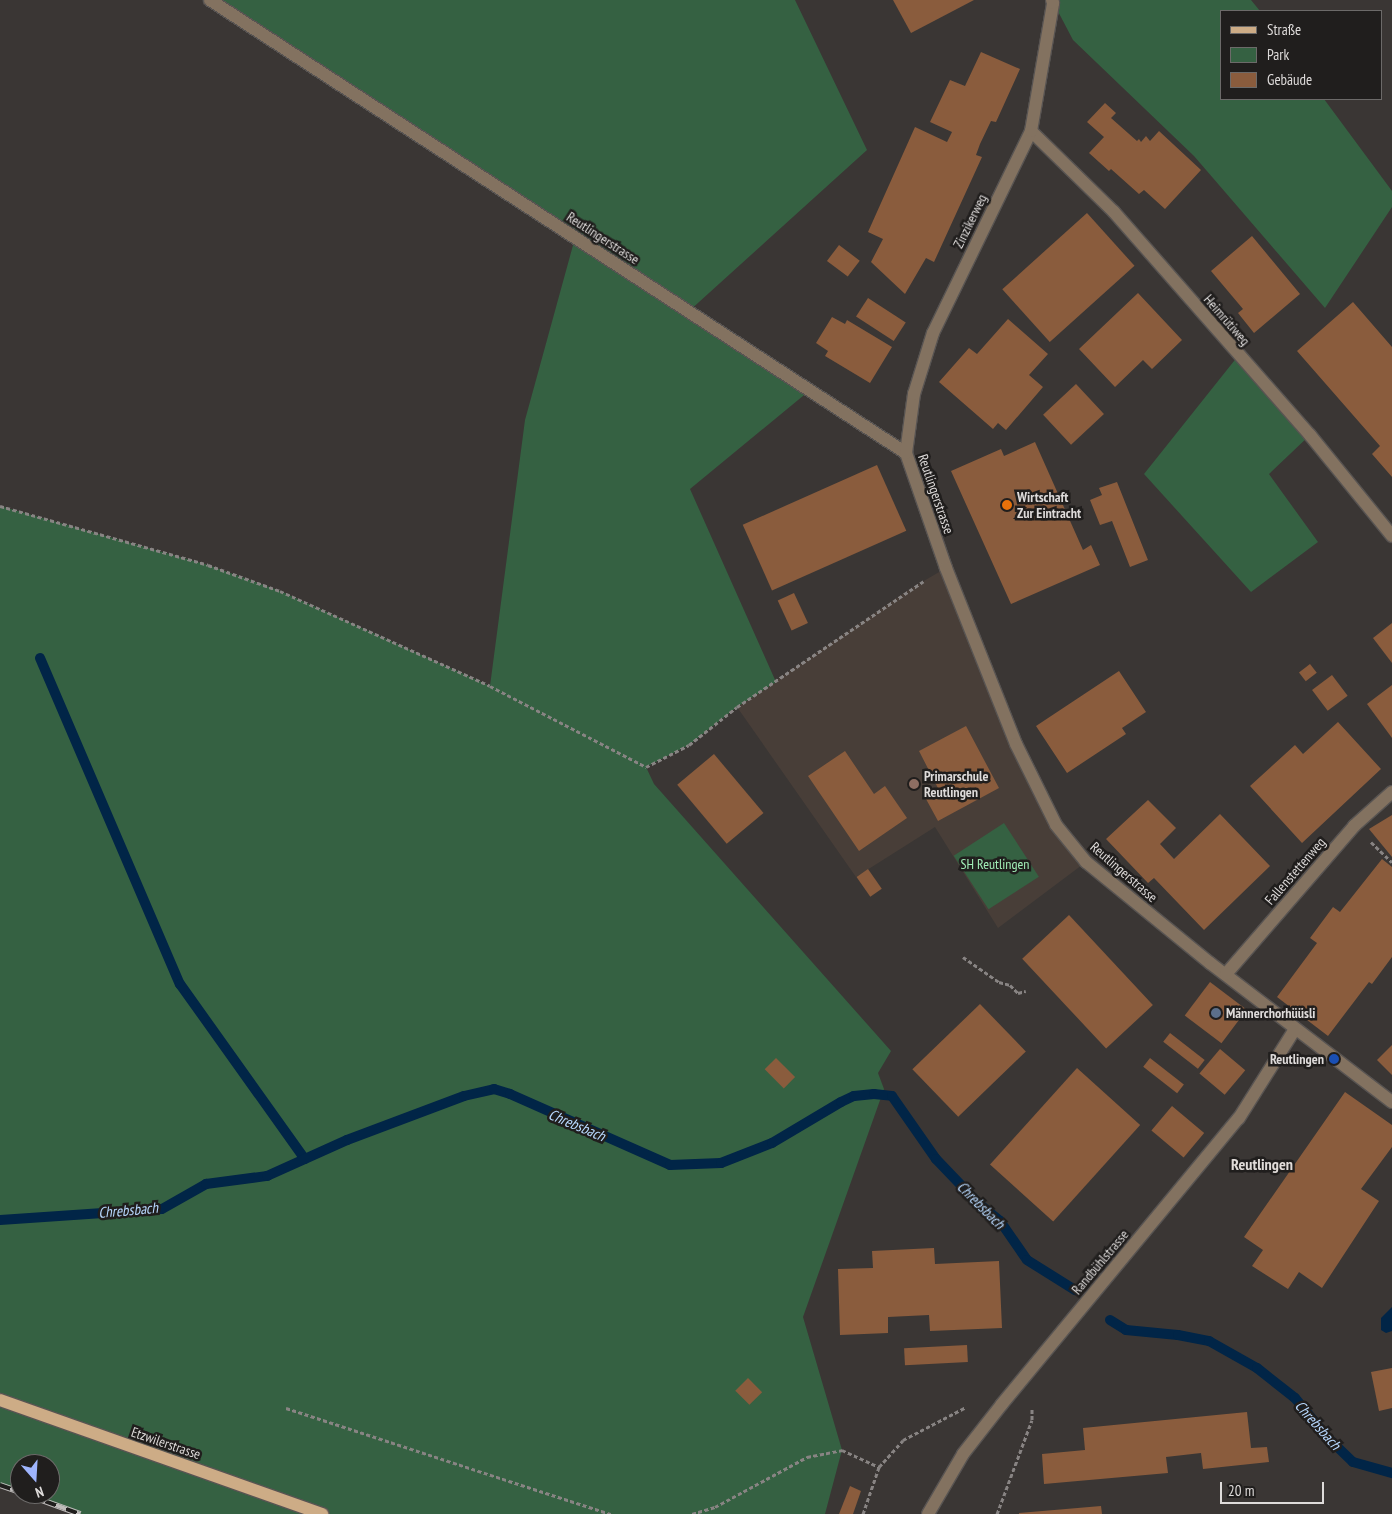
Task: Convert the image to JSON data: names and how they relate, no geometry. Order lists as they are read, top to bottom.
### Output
{
  "streets": {
    "main road": ["Etzwilerstrasse"],
    "street": [
      "Zinzikerweg",
      "Reutlingerstrasse",
      "Heimrütiweg",
      "Fallenstettenweg",
      "Randbühlstrasse"
    ]
  },
  "crossings": [
    ["Zinzikerweg", "Reutlingerstrasse"],
    ["Zinzikerweg", "Heimrütiweg"],
    ["Reutlingerstrasse", "Fallenstettenweg"],
    ["Reutlingerstrasse", "Randbühlstrasse"]
  ],
  "districts": ["Reutlingen"],
  "water": ["Chrebsbach"],
  "parks": ["SH Reutlingen"],
  "places": [
    "Wirtschaft Zur Eintracht",
    "Primarschule Reutlingen",
    "Männerchorhüüsli",
    "Reutlingen"
  ],
  "legend": ["Straße", "Park", "Gebäude"],
  "scale_bar": "20 m",
  "north": "bottom"
}
